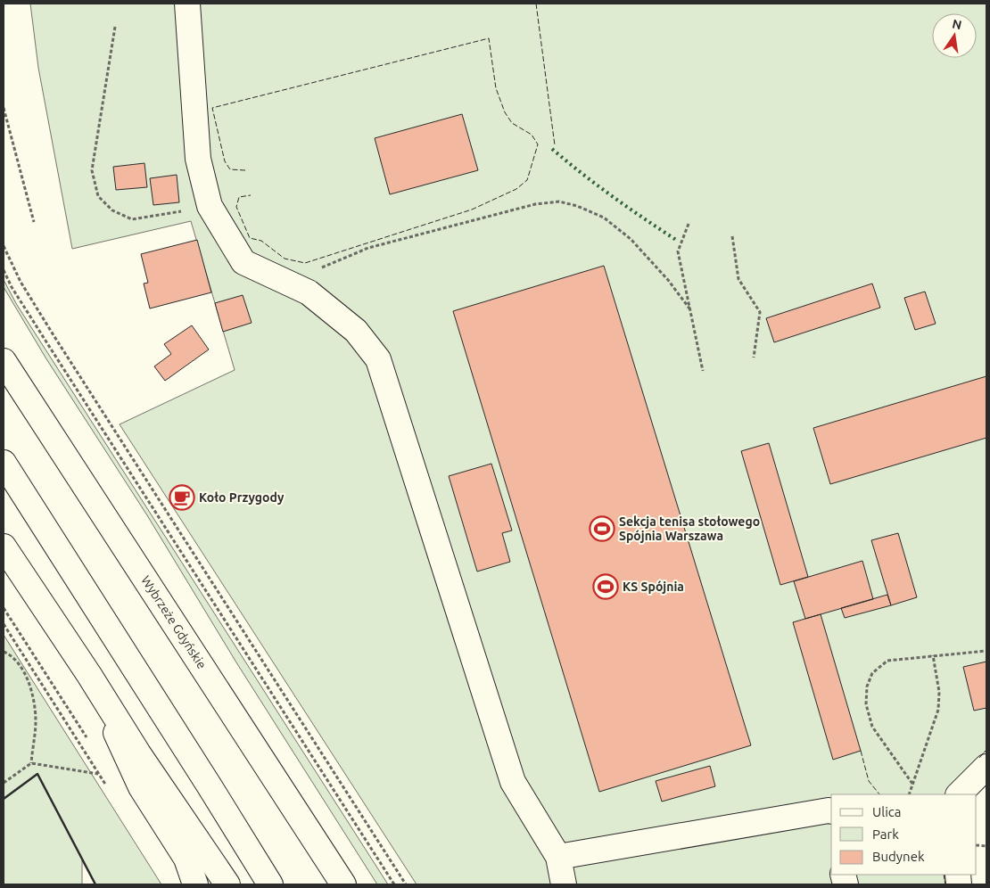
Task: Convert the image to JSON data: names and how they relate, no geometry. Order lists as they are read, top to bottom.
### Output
{
  "streets": {
    "main road": ["Wybrzeże Gdyńskie"]
  },
  "places": {
    "cafe": ["Koło Przygody"],
    "sports": ["Sekcja tenisa stołowego Spójnia Warszawa", "KS Spójnia"]
  },
  "legend": ["Ulica", "Park", "Budynek"],
  "north": "top"
}
